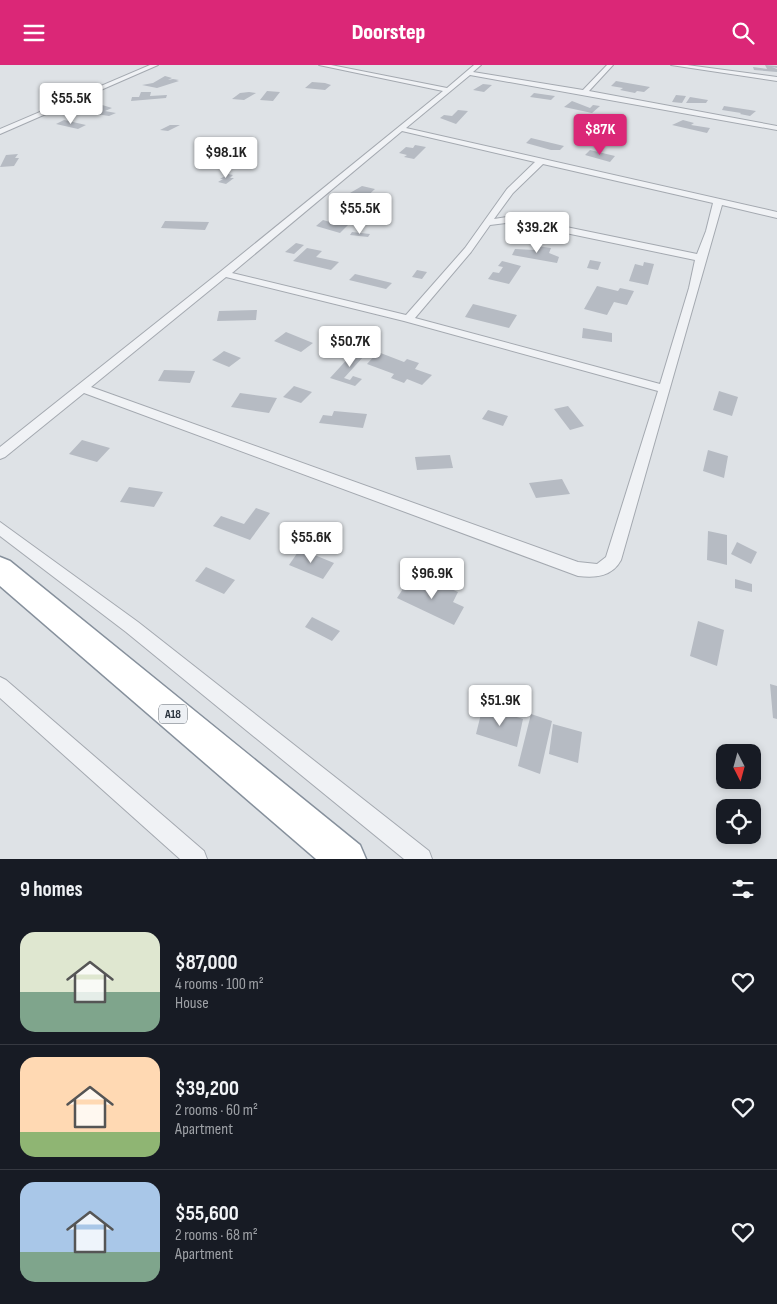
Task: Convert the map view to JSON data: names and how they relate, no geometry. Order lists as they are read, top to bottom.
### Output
{
  "streets": {
    "highway": ["A18"]
  },
  "north": "bottom",
  "page": {
    "header": "Doorstep",
    "price": [
      "$55.5K",
      "$87K",
      "$98.1K",
      "$55.5K",
      "$39.2K",
      "$50.7K",
      "$55.6K",
      "$96.9K",
      "$51.9K"
    ],
    "heading": "9 homes",
    "list": [
      {
        "name": "$87,000",
        "note": "4 rooms · 100 m² · House"
      },
      {
        "name": "$39,200",
        "note": "2 rooms · 60 m² · Apartment"
      },
      {
        "name": "$55,600",
        "note": "2 rooms · 68 m² · Apartment"
      }
    ]
  }
}
